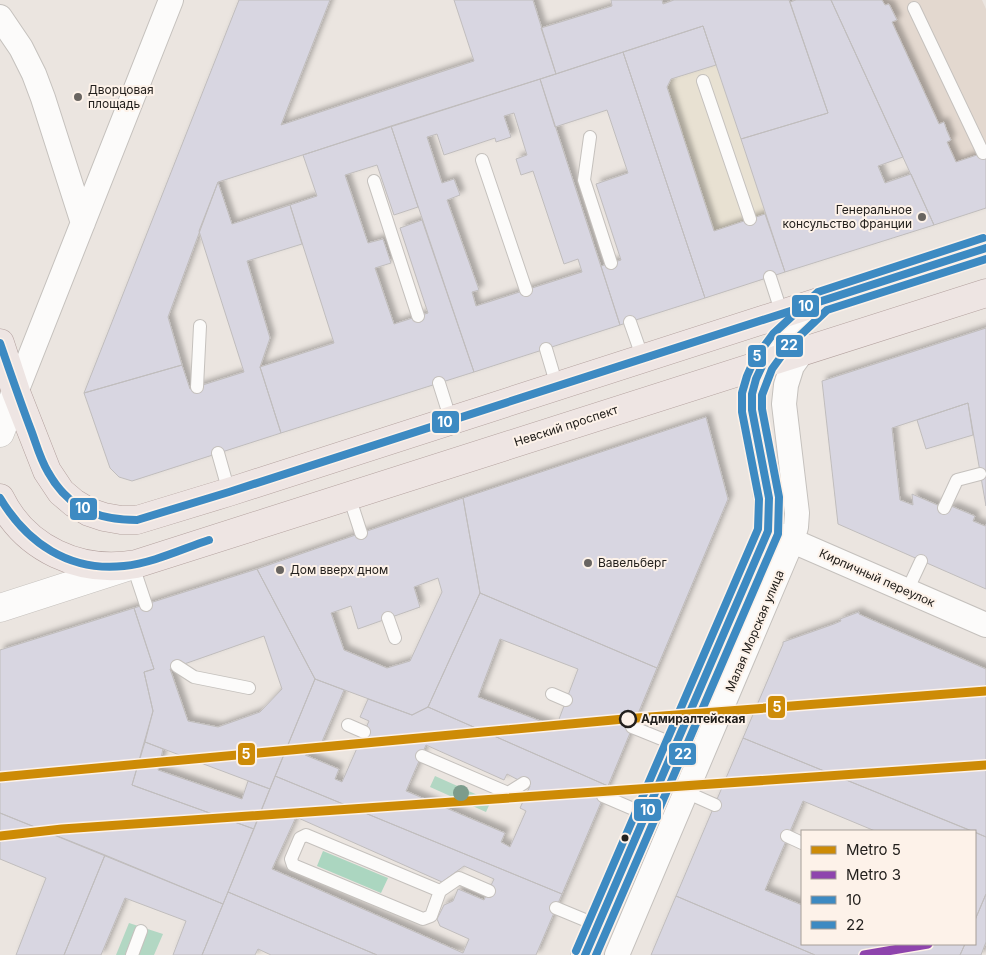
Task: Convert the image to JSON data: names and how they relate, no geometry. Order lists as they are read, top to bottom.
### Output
{
  "streets": {
    "main road": ["Невский проспект"],
    "street": ["Кирпичный переулок", "Малая Морская улица"]
  },
  "crossings": [
    ["Невский проспект", "Малая Морская улица"],
    ["Кирпичный переулок", "Малая Морская улица"]
  ],
  "places": [
    "Дворцовая площадь",
    "Генеральное консульство Франции",
    "Вавельберг",
    "Дом вверх дном",
    "Адмиралтейская"
  ],
  "lines": [
    "transit line 5",
    "transit line 10",
    "transit line 22",
    "metro line 5",
    "metro line 3"
  ],
  "legend": [
    "Metro 5",
    "Metro 3",
    "10",
    "22"
  ]
}
